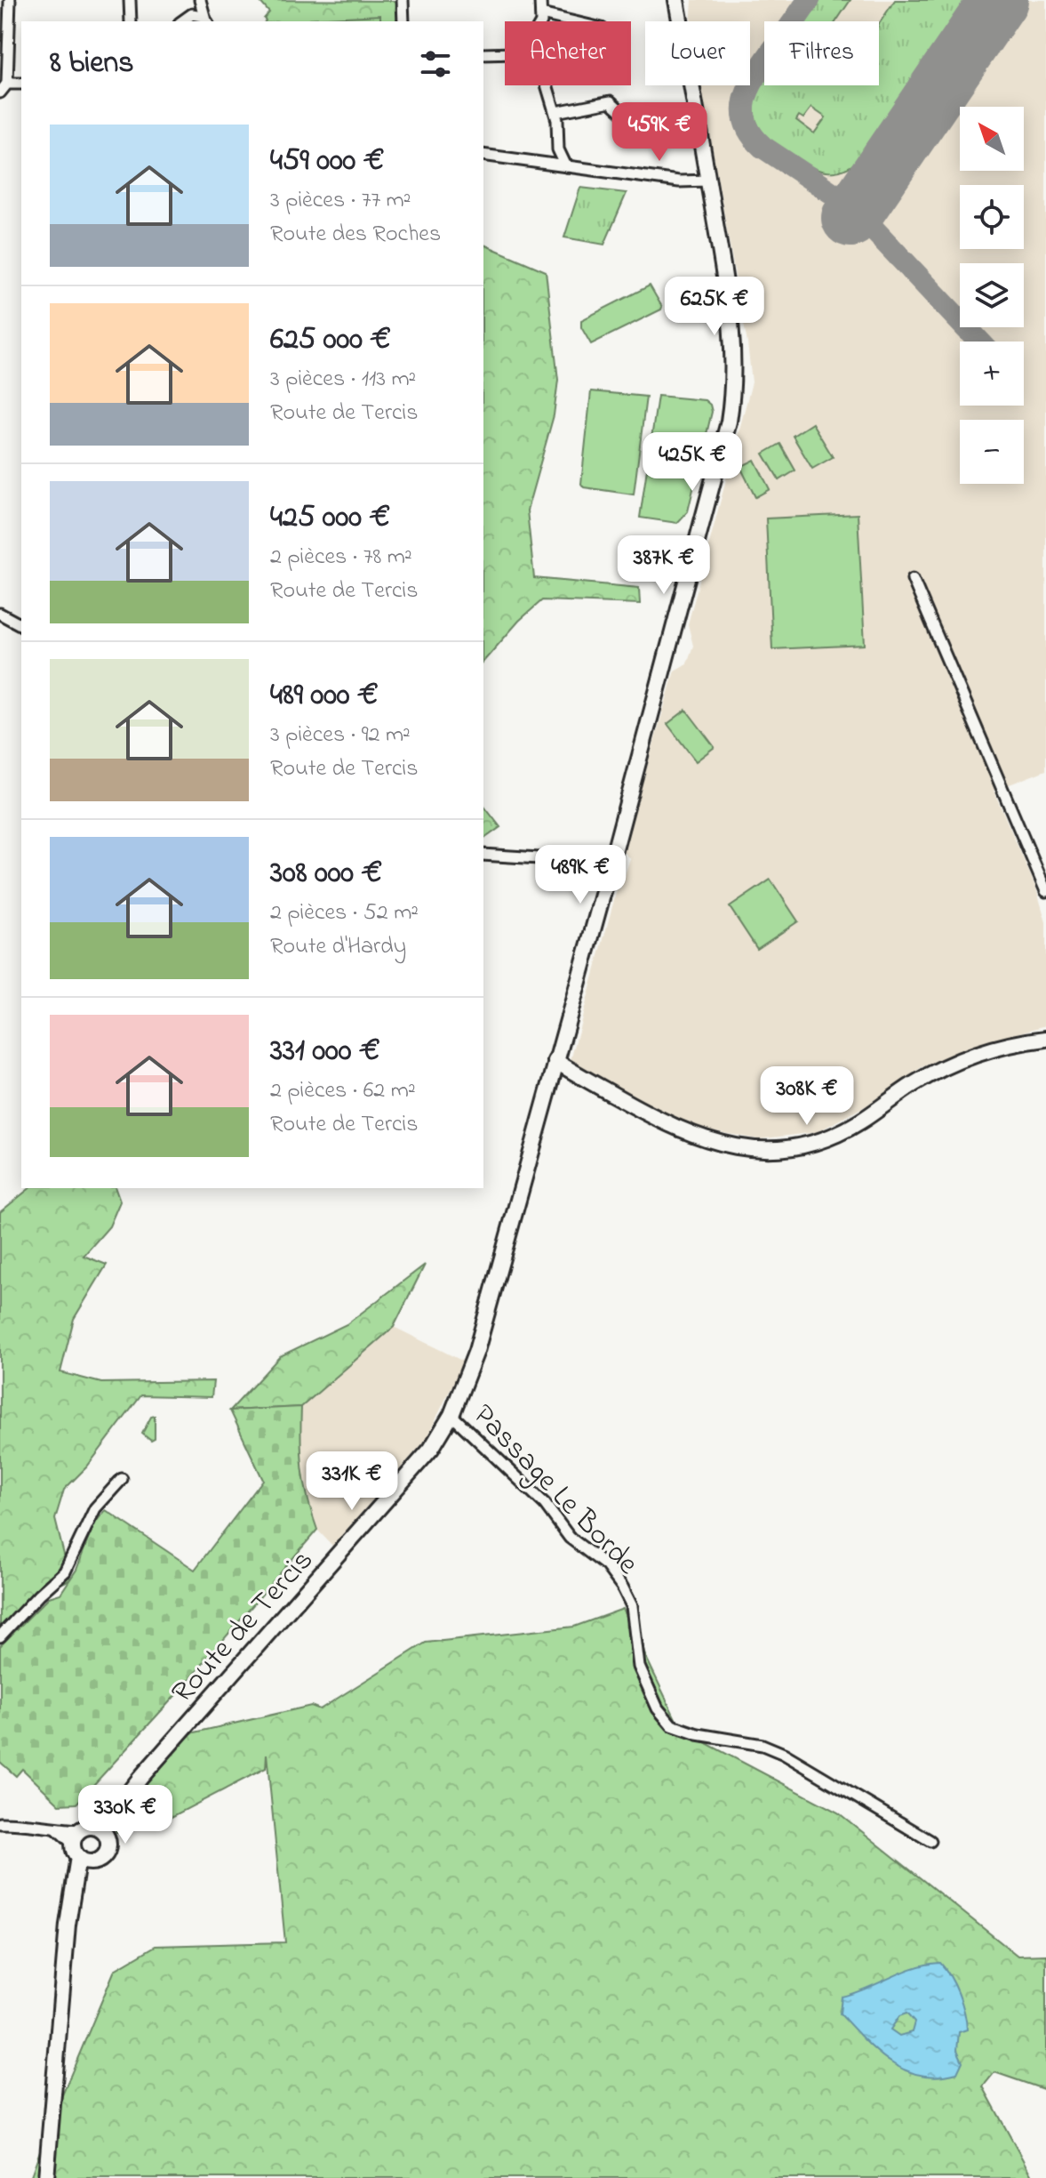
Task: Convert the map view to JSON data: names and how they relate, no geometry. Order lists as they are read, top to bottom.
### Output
{
  "streets": {
    "main road": ["Route de Tercis"],
    "street": ["Passage Le Borde"]
  },
  "crossings": [
    ["Passage Le Borde", "Route de Tercis"]
  ],
  "north": "top left",
  "page": {
    "chip": ["Acheter", "Louer", "Filtres"],
    "heading": "8 biens",
    "price": [
      "459K €",
      "625K €",
      "425K €",
      "387K €",
      "489K €",
      "308K €",
      "331K €",
      "330K €"
    ],
    "map_buttons": ["+", "−"],
    "list": [
      {
        "name": "459 000 €",
        "note": "3 pièces · 77 m² · Route des Roches"
      },
      {
        "name": "625 000 €",
        "note": "3 pièces · 113 m² · Route de Tercis"
      },
      {
        "name": "425 000 €",
        "note": "2 pièces · 78 m² · Route de Tercis"
      },
      {
        "name": "489 000 €",
        "note": "3 pièces · 92 m² · Route de Tercis"
      },
      {
        "name": "308 000 €",
        "note": "2 pièces · 52 m² · Route d'Hardy"
      },
      {
        "name": "331 000 €",
        "note": "2 pièces · 62 m² · Route de Tercis"
      }
    ]
  }
}
